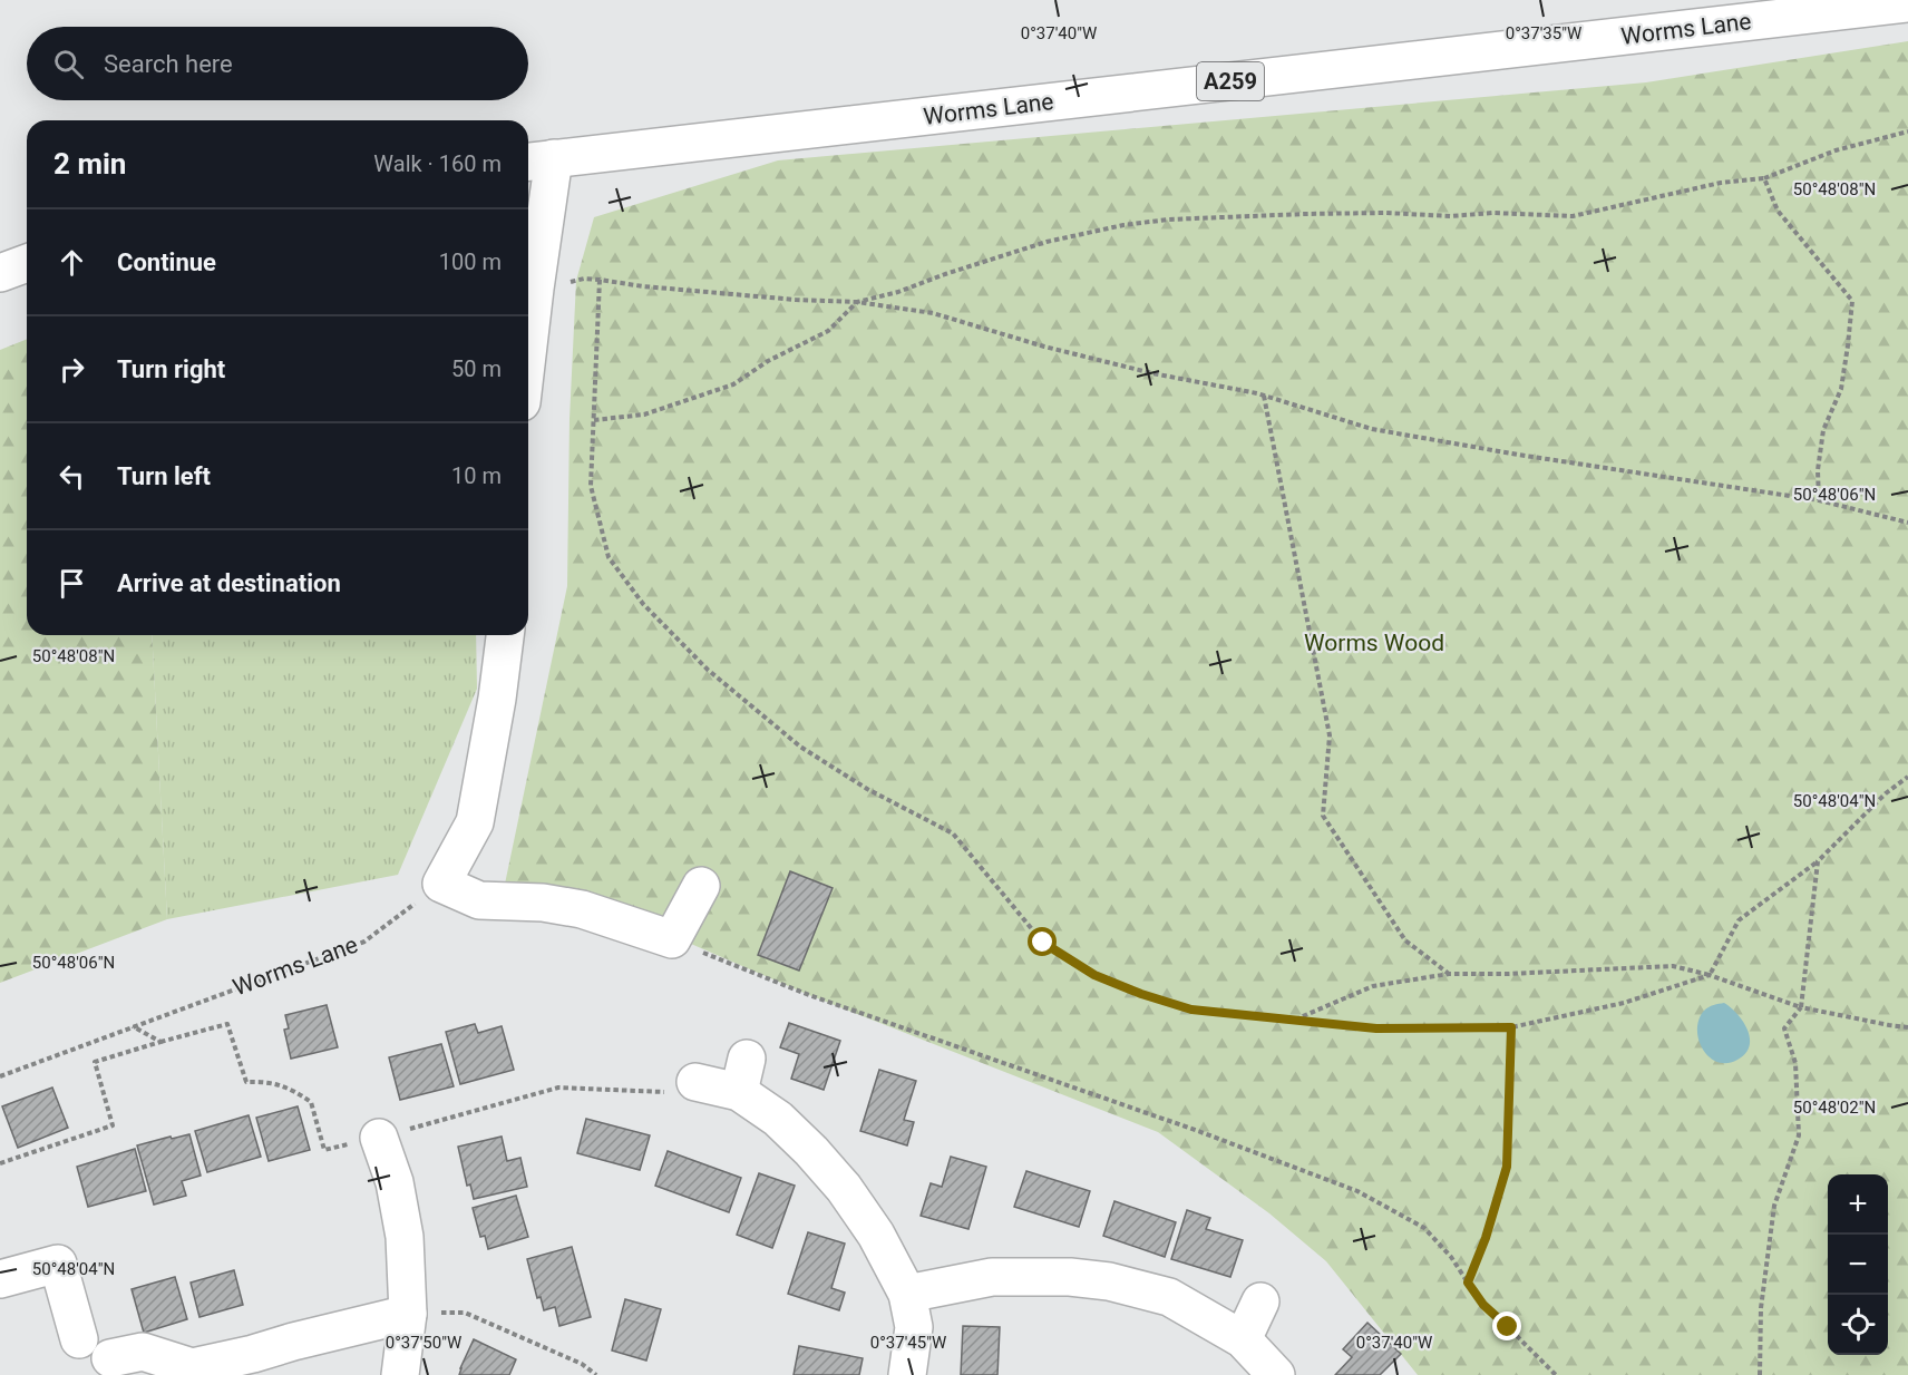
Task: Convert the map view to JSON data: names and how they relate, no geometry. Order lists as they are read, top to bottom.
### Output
{
  "streets": {
    "street": ["Worms Lane", "A259"]
  },
  "parks": ["Worms Wood"],
  "page": {
    "search": "Search here",
    "heading": ["2 min", "Walk · 160 m"],
    "list": [
      ["Continue", "100 m"],
      ["Turn right", "50 m"],
      ["Turn left", "10 m"],
      "Arrive at destination"
    ],
    "map_buttons": ["+", "−"]
  },
  "coordinates": [
    "0°37'40\"W",
    "0°37'35\"W",
    "50°48'08\"N",
    "50°48'06\"N",
    "50°48'04\"N",
    "50°48'02\"N",
    "0°37'50\"W",
    "0°37'45\"W"
  ]
}
